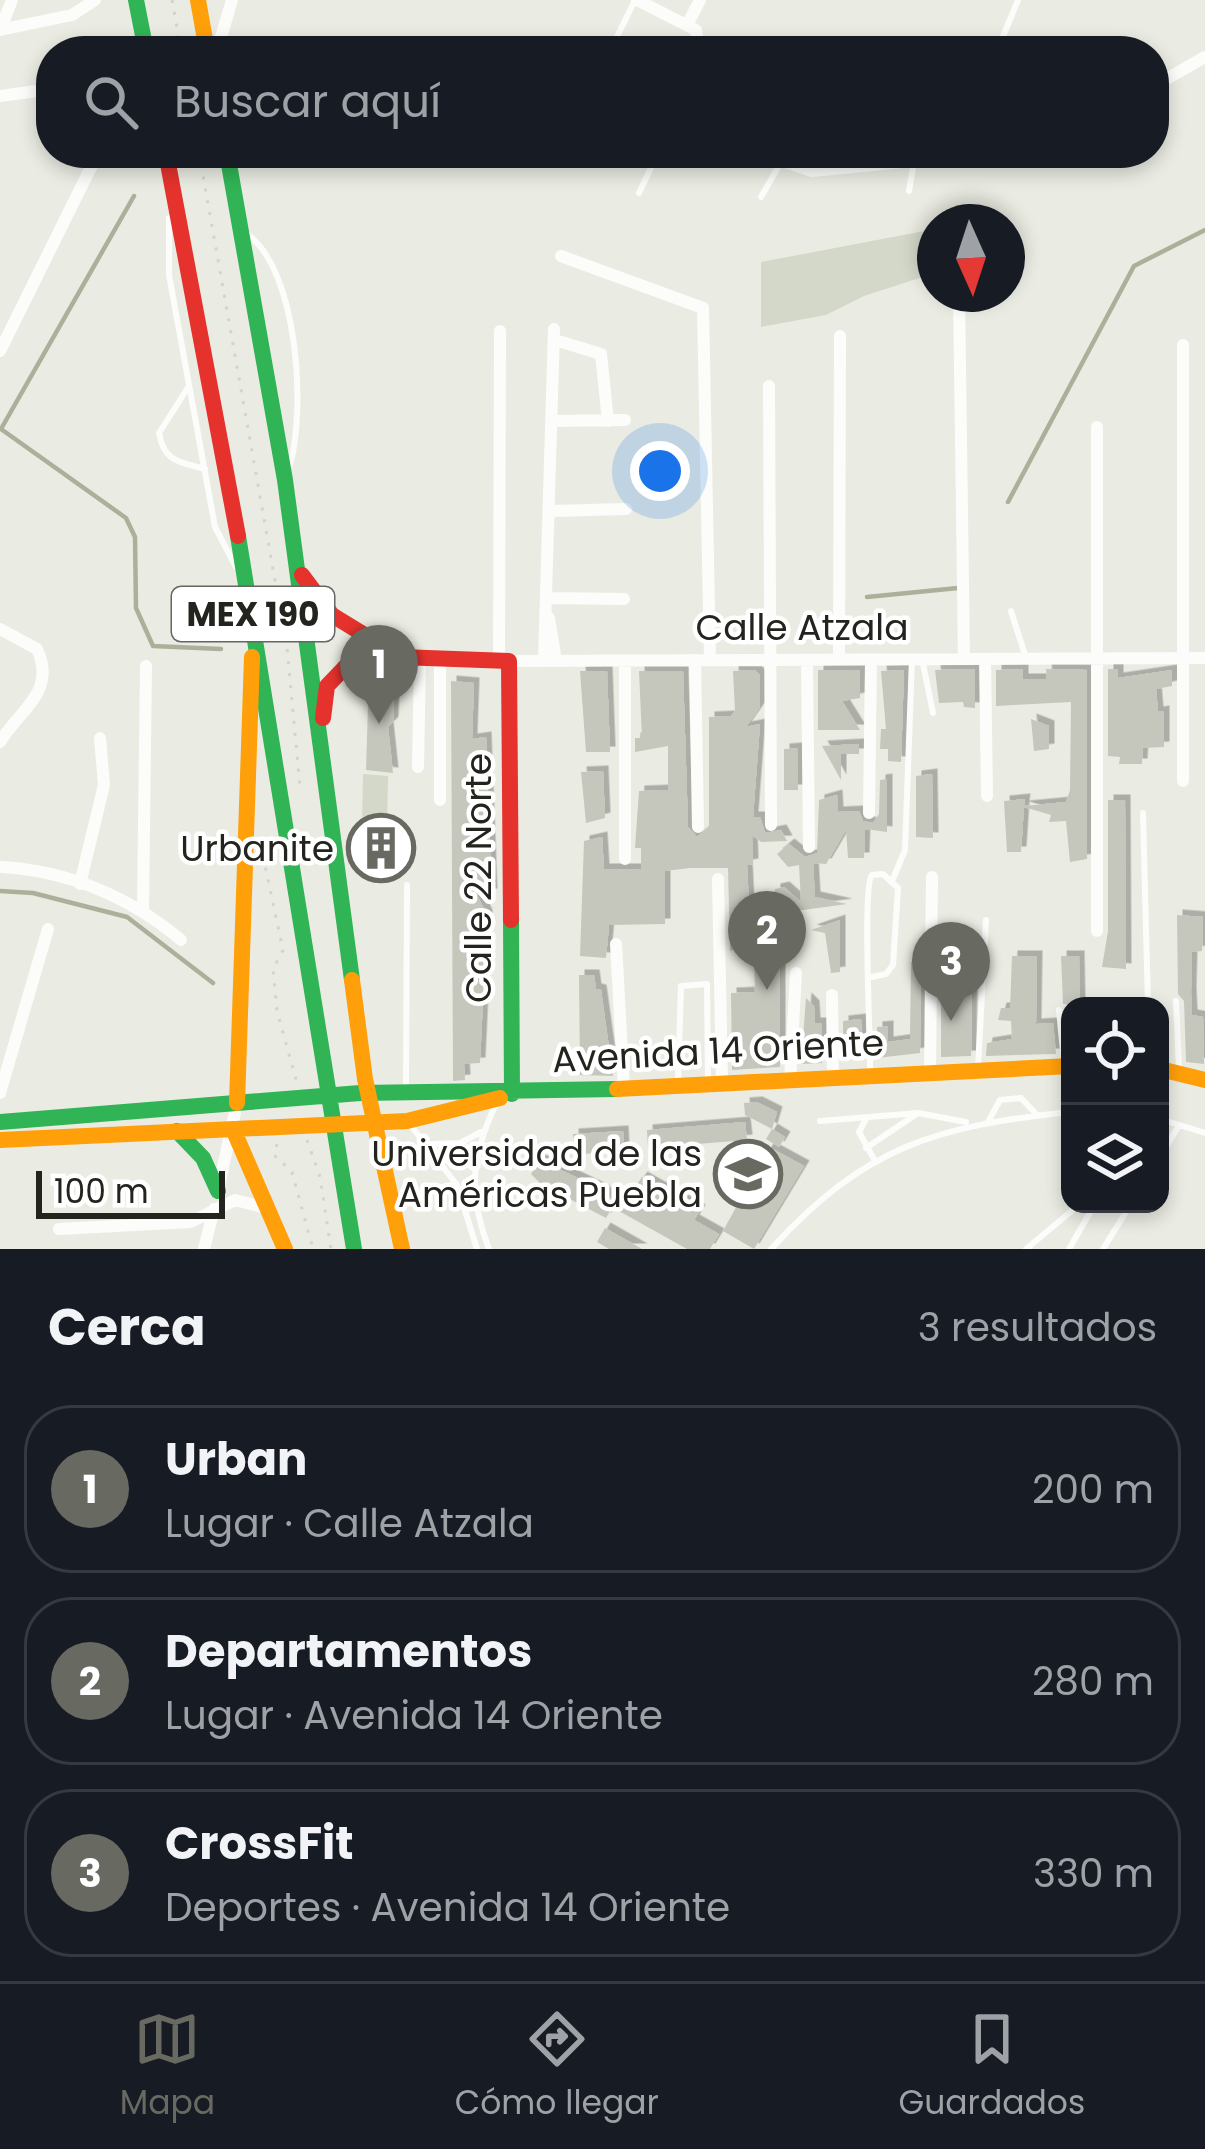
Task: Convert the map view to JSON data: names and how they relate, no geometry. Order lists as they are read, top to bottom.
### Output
{
  "streets": {
    "main road": [
      "MEX 190",
      "Calle Atzala",
      "Calle 22 Norte",
      "Avenida 14 Oriente"
    ]
  },
  "crossings": [
    ["MEX 190", "Calle Atzala"],
    ["Calle Atzala", "Calle 22 Norte"],
    ["Calle 22 Norte", "Avenida 14 Oriente"]
  ],
  "places": {
    "building": ["Urbanite"],
    "school or university": ["Universidad de las Américas Puebla"]
  },
  "scale_bar": "100 m",
  "north": "bottom",
  "page": {
    "search": "Buscar aquí",
    "pins": ["1", "2", "3"],
    "scale": "100 m",
    "heading": ["Cerca", "3 resultados"],
    "list": [
      {
        "mark": "1",
        "name": "Urban",
        "note": "Lugar · Calle Atzala",
        "value": "200 m"
      },
      {
        "mark": "2",
        "name": "Departamentos",
        "note": "Lugar · Avenida 14 Oriente",
        "value": "280 m"
      },
      {
        "mark": "3",
        "name": "CrossFit",
        "note": "Deportes · Avenida 14 Oriente",
        "value": "330 m"
      }
    ],
    "nav": ["Mapa", "Cómo llegar", "Guardados"]
  }
}
